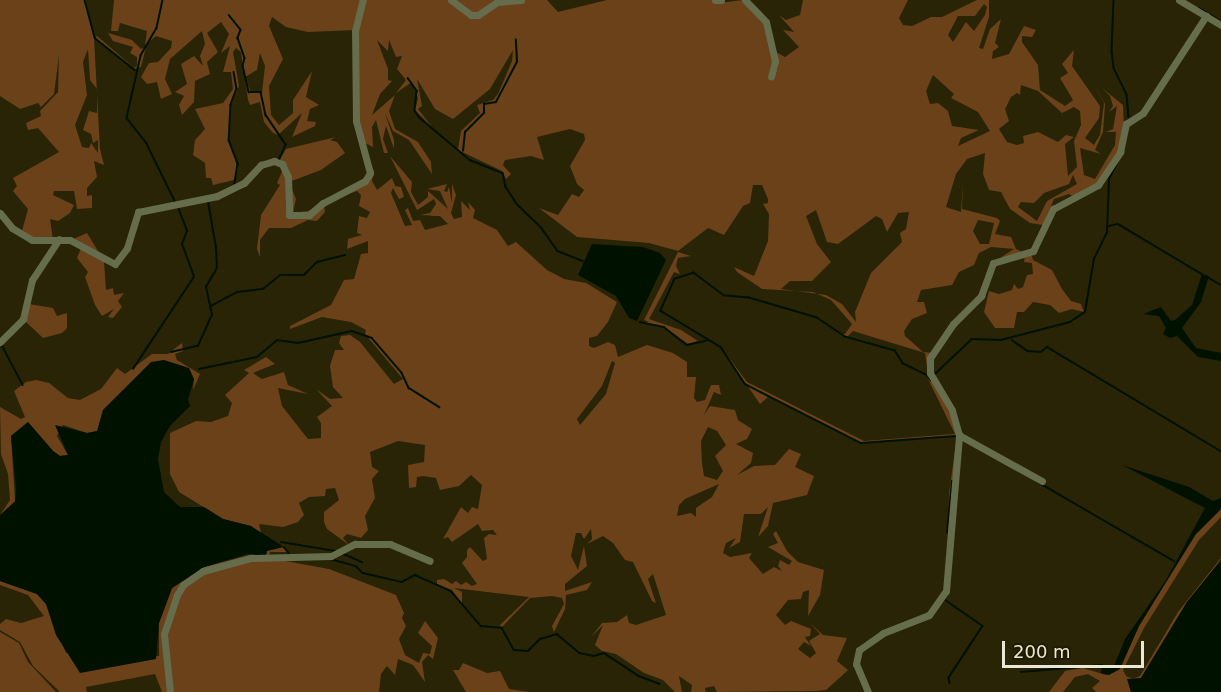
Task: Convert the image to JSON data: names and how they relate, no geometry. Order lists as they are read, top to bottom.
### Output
{
  "scale_bar": "200 m"
}
